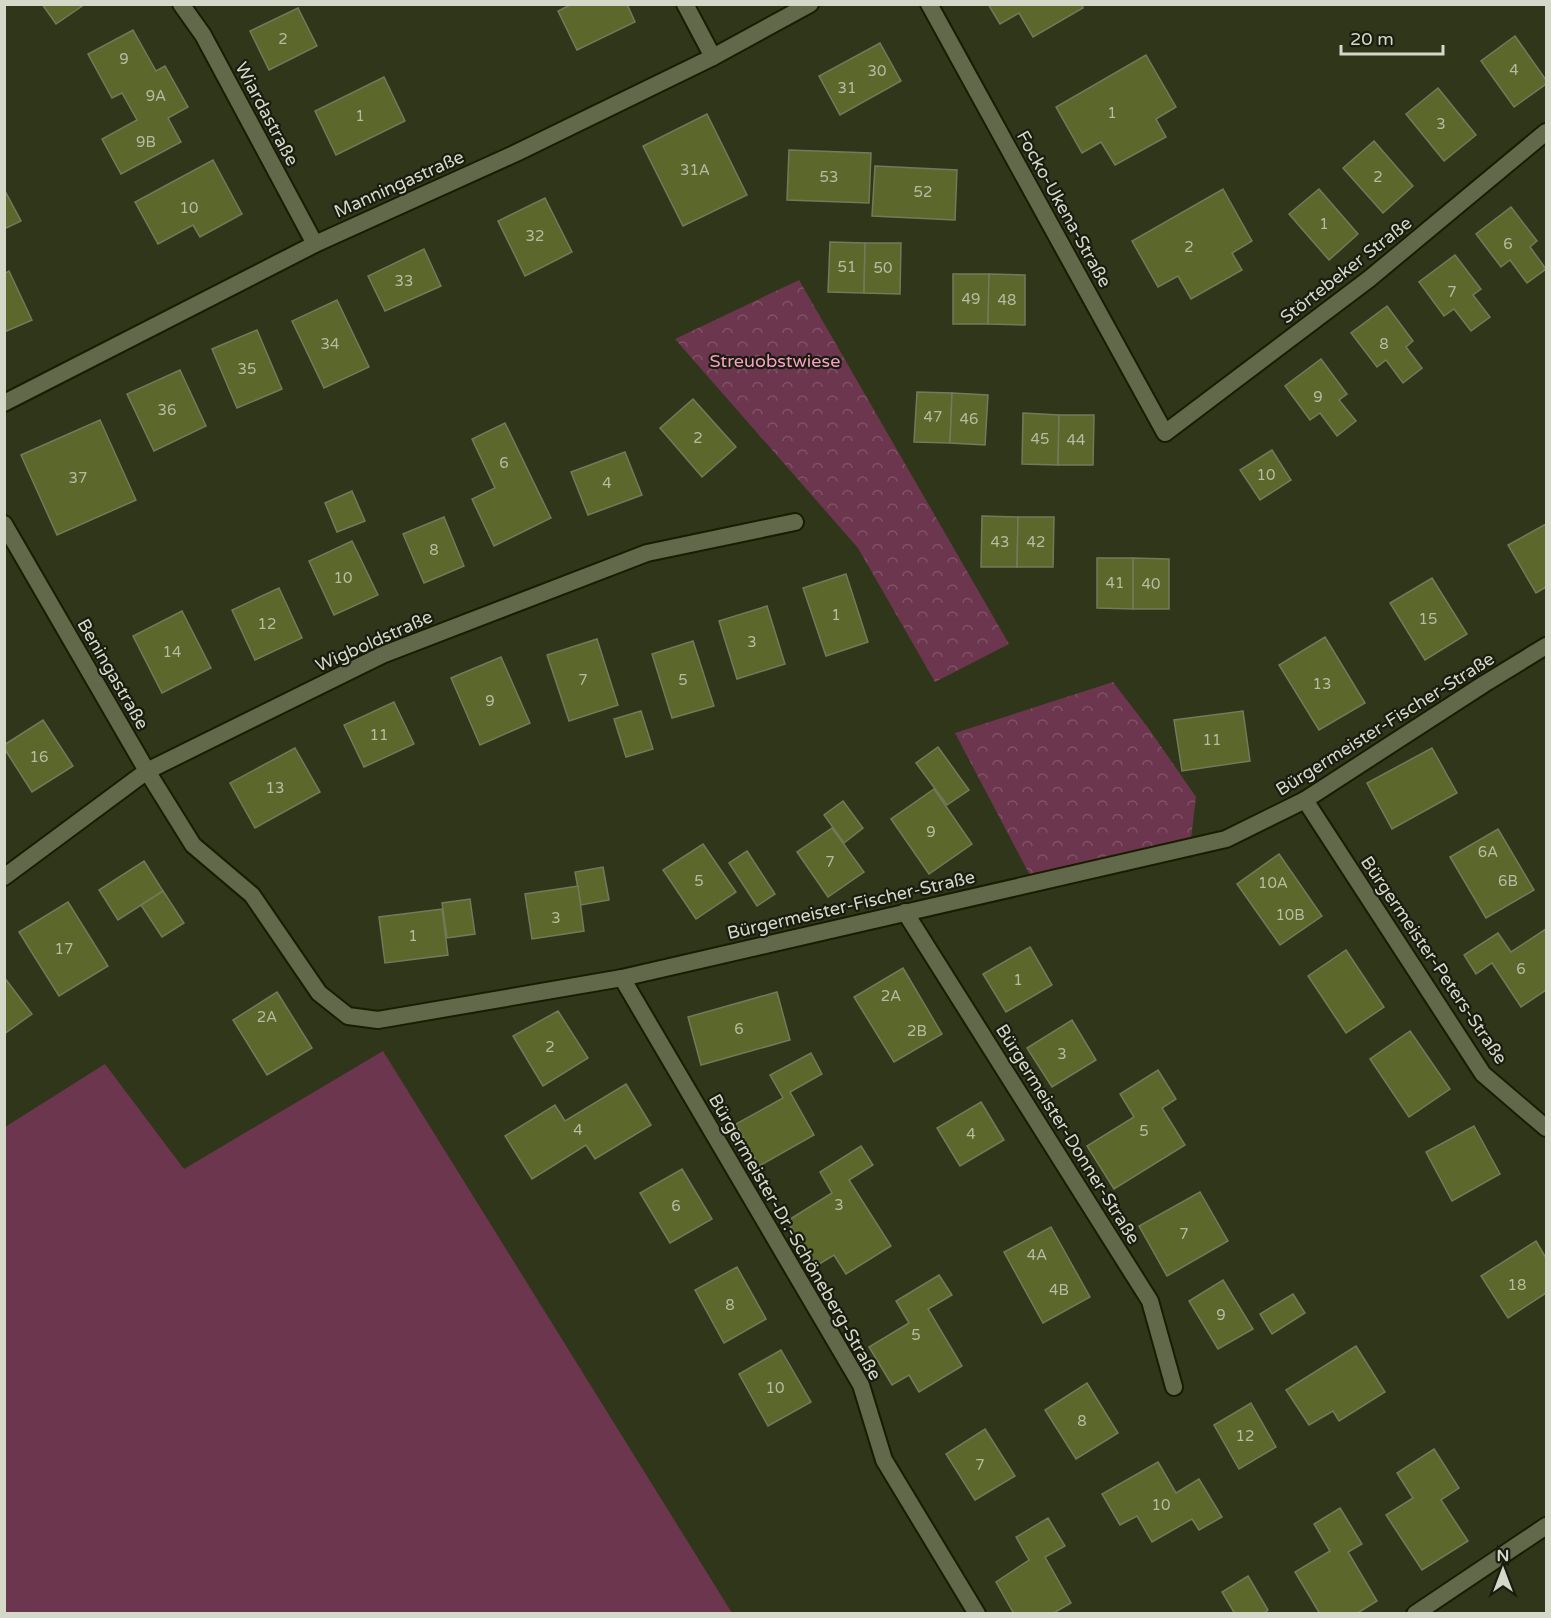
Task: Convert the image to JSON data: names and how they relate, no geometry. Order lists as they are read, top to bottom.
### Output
{
  "streets": {
    "street": [
      "Wiardastraße",
      "Manningastraße",
      "Focko-Ukena-Straße",
      "Störtebeker Straße",
      "Wigboldstraße",
      "Beningastraße",
      "Bürgermeister-Fischer-Straße",
      "Bürgermeister-Peters-Straße",
      "Bürgermeister-Donner-Straße",
      "Bürgermeister-Dr.-Schöneberg-Straße"
    ]
  },
  "crossings": [
    ["Wiardastraße", "Manningastraße"],
    ["Focko-Ukena-Straße", "Störtebeker Straße"],
    ["Wigboldstraße", "Beningastraße"],
    ["Beningastraße", "Bürgermeister-Fischer-Straße"],
    ["Bürgermeister-Fischer-Straße", "Bürgermeister-Peters-Straße"],
    ["Bürgermeister-Fischer-Straße", "Bürgermeister-Donner-Straße"],
    ["Bürgermeister-Fischer-Straße", "Bürgermeister-Dr.-Schöneberg-Straße"]
  ],
  "parks": ["Streuobstwiese"],
  "house_numbers": [
    "2",
    "9",
    "4",
    "30",
    "31",
    "9A",
    "1",
    "1",
    "3",
    "9B",
    "31A",
    "53",
    "2",
    "52",
    "10",
    "1",
    "32",
    "6",
    "2",
    "51",
    "50",
    "33",
    "7",
    "49",
    "48",
    "34",
    "8",
    "35",
    "9",
    "36",
    "47",
    "46",
    "2",
    "45",
    "44",
    "6",
    "10",
    "37",
    "4",
    "43",
    "42",
    "8",
    "10",
    "41",
    "40",
    "1",
    "15",
    "12",
    "3",
    "14",
    "7",
    "5",
    "13",
    "9",
    "11",
    "11",
    "16",
    "13",
    "9",
    "6A",
    "7",
    "5",
    "6B",
    "10A",
    "10B",
    "3",
    "1",
    "17",
    "6",
    "1",
    "2A",
    "2A",
    "6",
    "2B",
    "2",
    "3",
    "4",
    "5",
    "4",
    "3",
    "6",
    "7",
    "4A",
    "18",
    "4B",
    "8",
    "9",
    "5",
    "10",
    "8",
    "12",
    "7",
    "10"
  ],
  "scale_bar": "20 m",
  "north": "top"
}
